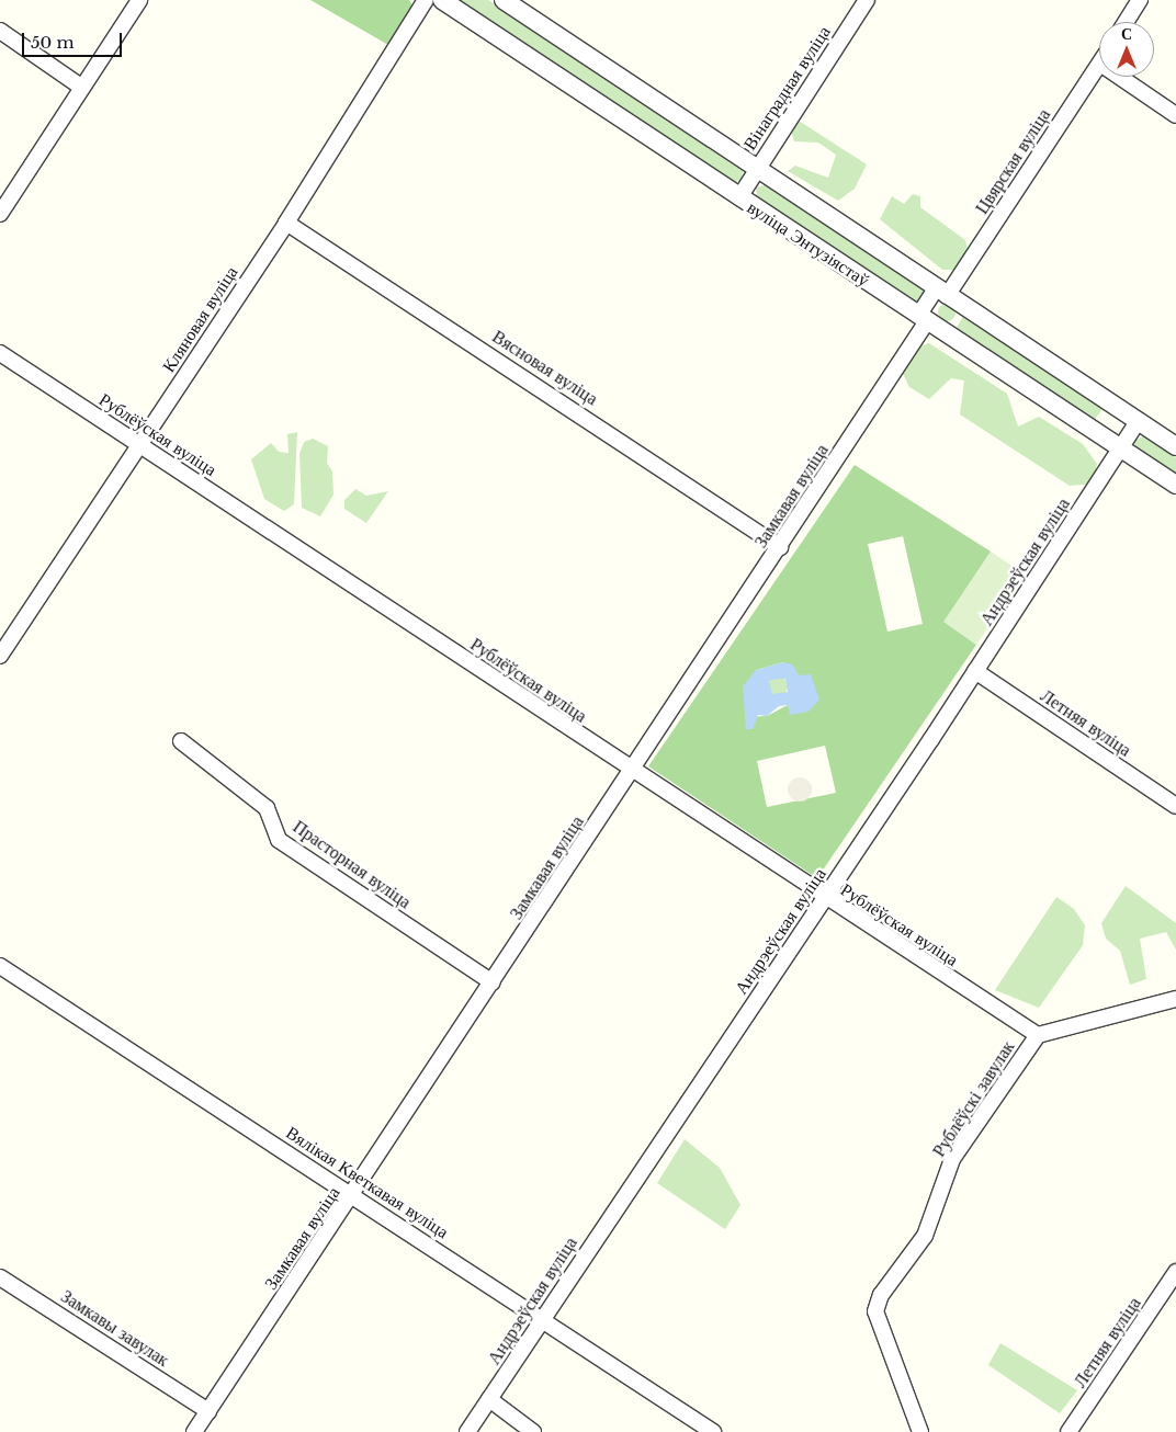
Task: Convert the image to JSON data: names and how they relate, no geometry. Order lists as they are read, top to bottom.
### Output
{
  "streets": {
    "street": [
      "Вінаградная вуліца",
      "Цвярская вуліца",
      "вуліца Энтузіястаў",
      "Кляновая вуліца",
      "Вясновая вуліца",
      "Рублёўская вуліца",
      "Замкавая вуліца",
      "Андрэеўская вуліца",
      "Летняя вуліца",
      "Прасторная вуліца",
      "Рублёўскі завулак",
      "Вялікая Кветкавая вуліца",
      "Замкавы завулак"
    ]
  },
  "crossings": [
    ["Вінаградная вуліца", "вуліца Энтузіястаў"],
    ["Цвярская вуліца", "вуліца Энтузіястаў"],
    ["Цвярская вуліца", "Замкавая вуліца"],
    ["вуліца Энтузіястаў", "Замкавая вуліца"],
    ["вуліца Энтузіястаў", "Андрэеўская вуліца"],
    ["Кляновая вуліца", "Вясновая вуліца"],
    ["Кляновая вуліца", "Рублёўская вуліца"],
    ["Вясновая вуліца", "Замкавая вуліца"],
    ["Рублёўская вуліца", "Замкавая вуліца"],
    ["Рублёўская вуліца", "Андрэеўская вуліца"],
    ["Рублёўская вуліца", "Рублёўскі завулак"],
    ["Замкавая вуліца", "Прасторная вуліца"],
    ["Замкавая вуліца", "Вялікая Кветкавая вуліца"],
    ["Замкавая вуліца", "Замкавы завулак"],
    ["Андрэеўская вуліца", "Летняя вуліца"],
    ["Андрэеўская вуліца", "Вялікая Кветкавая вуліца"]
  ],
  "scale_bar": "50 m",
  "north": "top"
}
